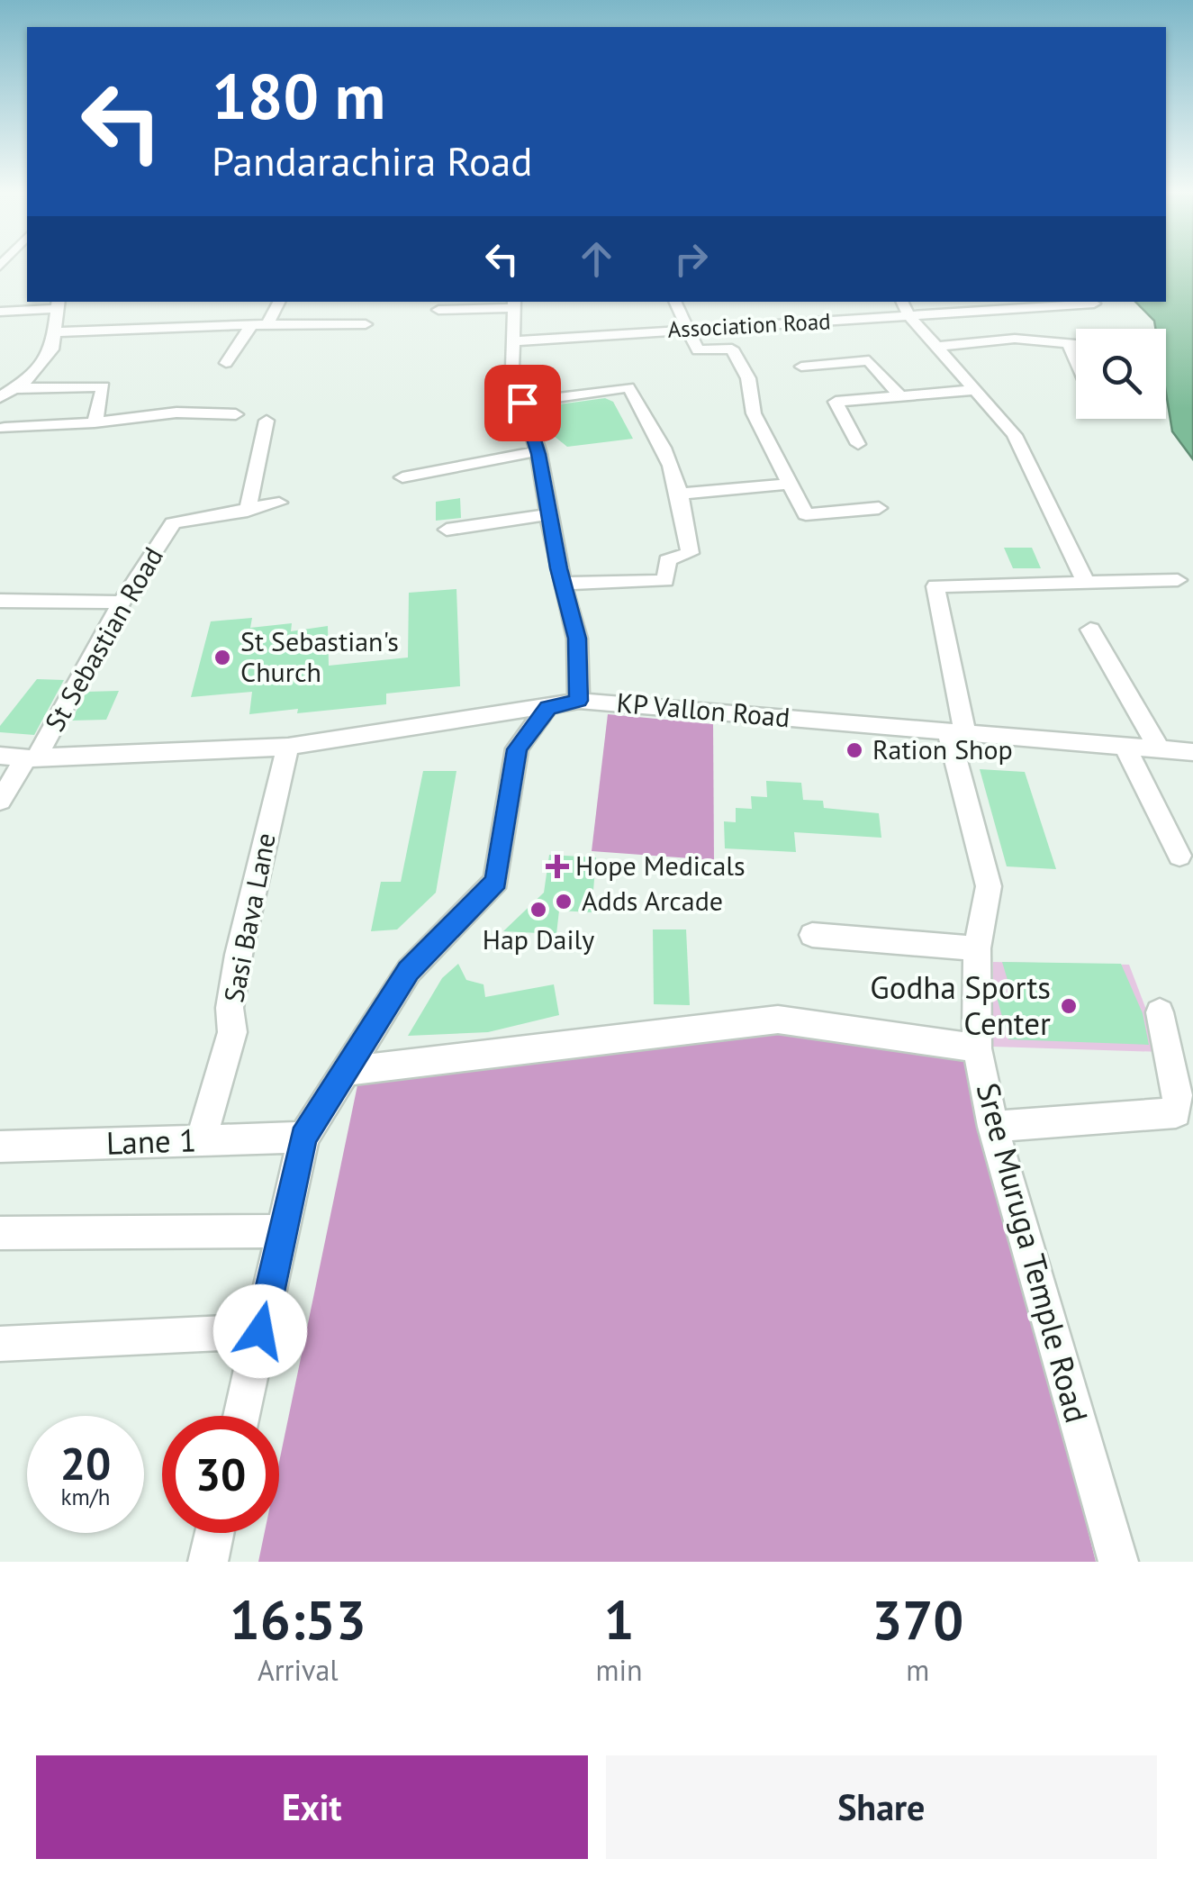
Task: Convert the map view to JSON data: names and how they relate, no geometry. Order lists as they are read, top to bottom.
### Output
{
  "streets": {
    "street": [
      "Association Road",
      "St Sebastian Road",
      "KP Vallon Road",
      "Sasi Bava Lane",
      "Lane 1",
      "Sree Muruga Temple Road"
    ]
  },
  "crossings": [
    ["St Sebastian Road", "KP Vallon Road"],
    ["KP Vallon Road", "Sasi Bava Lane"],
    ["KP Vallon Road", "Sree Muruga Temple Road"],
    ["Sasi Bava Lane", "Lane 1"]
  ],
  "places": {
    "other": [
      "St Sebastian's Church",
      "Ration Shop",
      "Adds Arcade",
      "Hap Daily",
      "Godha Sports Center"
    ],
    "health": ["Hope Medicals"]
  },
  "page": {
    "turn": ["180 m", "Pandarachira Road"],
    "speed": "20 km/h",
    "limit": "30",
    "eta": [
      "16:53",
      "Arrival",
      "1",
      "min",
      "370",
      "m"
    ],
    "buttons": ["Exit", "Share"]
  }
}
